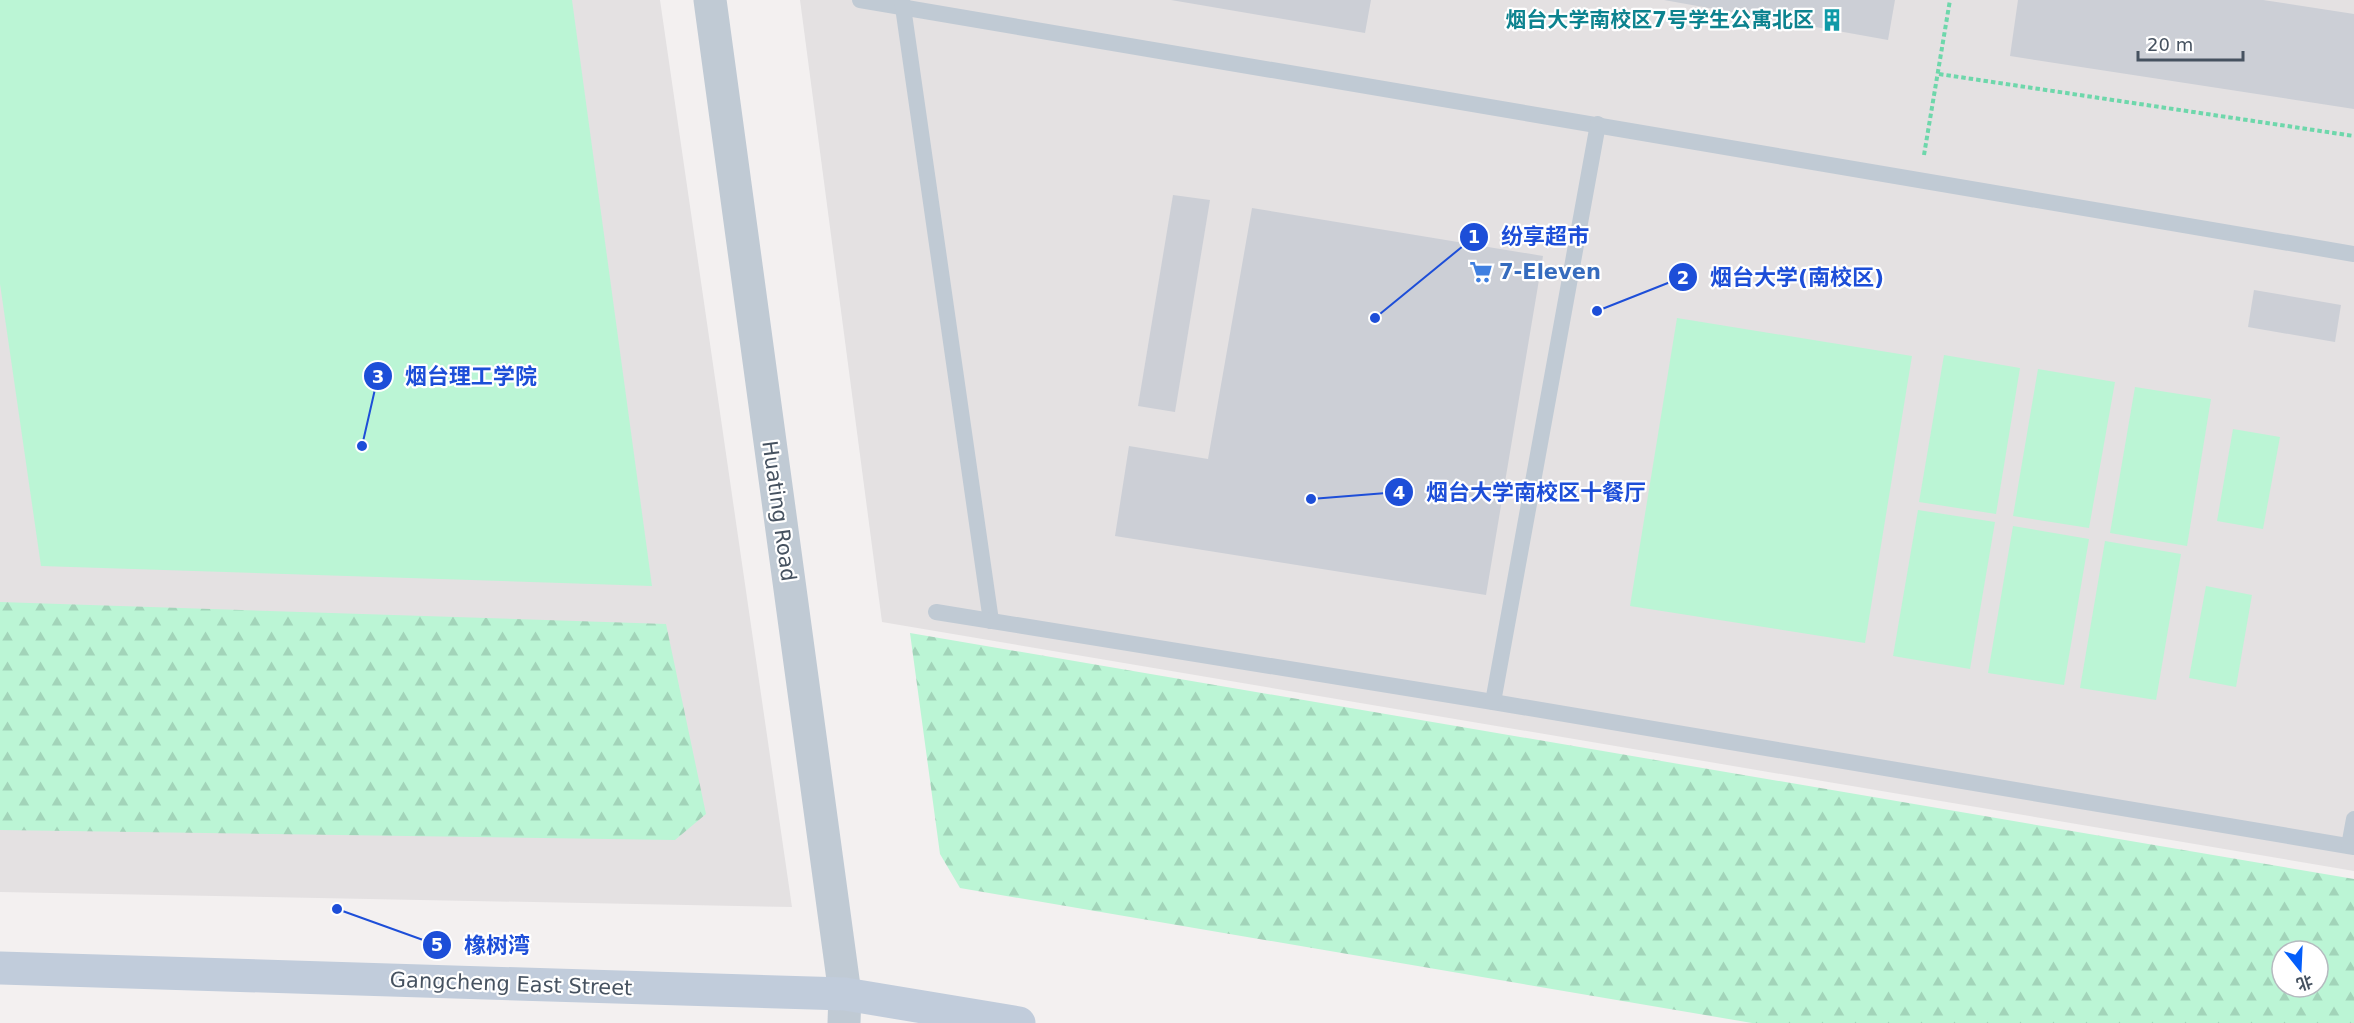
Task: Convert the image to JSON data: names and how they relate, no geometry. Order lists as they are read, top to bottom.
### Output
{
  "streets": {
    "main road": ["Gangcheng East Street"],
    "street": ["Huating Road"]
  },
  "crossings": [
    ["Huating Road", "Gangcheng East Street"]
  ],
  "places": {
    "building": ["烟台大学南校区7号学生公寓北区"],
    "supermarket": ["7-Eleven"],
    "other": [
      "烟台大学(南校区)",
      "纷享超市",
      "烟台理工学院",
      "烟台大学南校区十餐厅",
      "橡树湾"
    ]
  },
  "scale_bar": "20 m",
  "north": "bottom"
}
